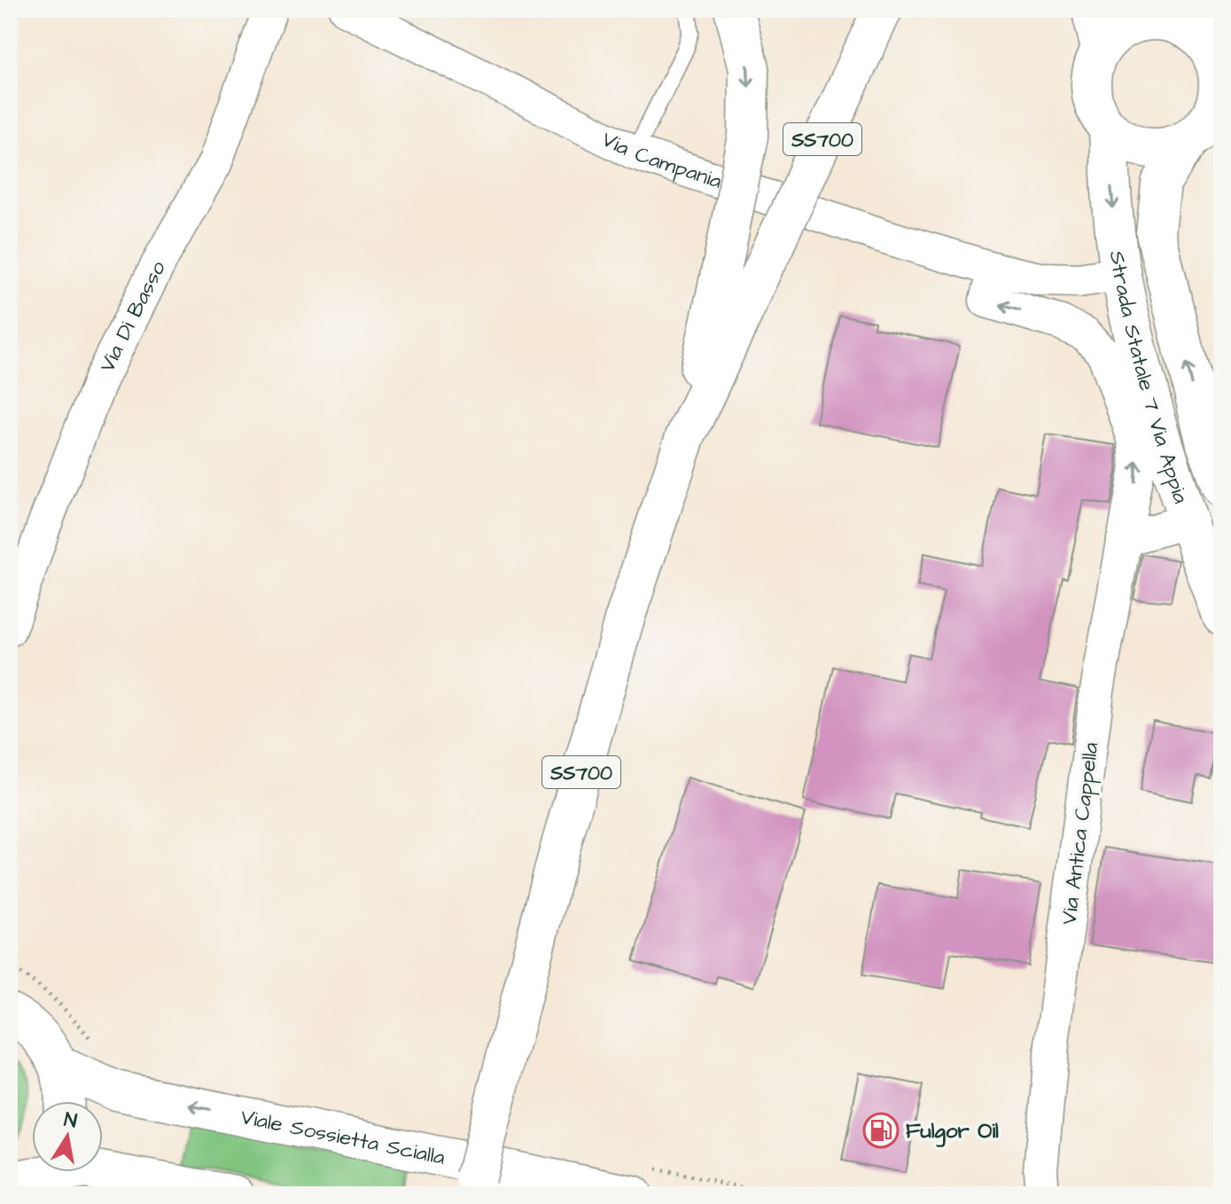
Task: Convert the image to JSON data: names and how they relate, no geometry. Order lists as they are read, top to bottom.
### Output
{
  "streets": {
    "main road": ["SS700", "Strada Statale 7 Via Appia", "Viale Sossietta Scialla"],
    "street": ["Via Campania", "Via Di Basso", "Via Antica Cappella"]
  },
  "crossings": [
    ["Via Campania", "Strada Statale 7 Via Appia"]
  ],
  "places": {
    "fuel station": ["Fulgor Oil"]
  },
  "north": "top"
}
